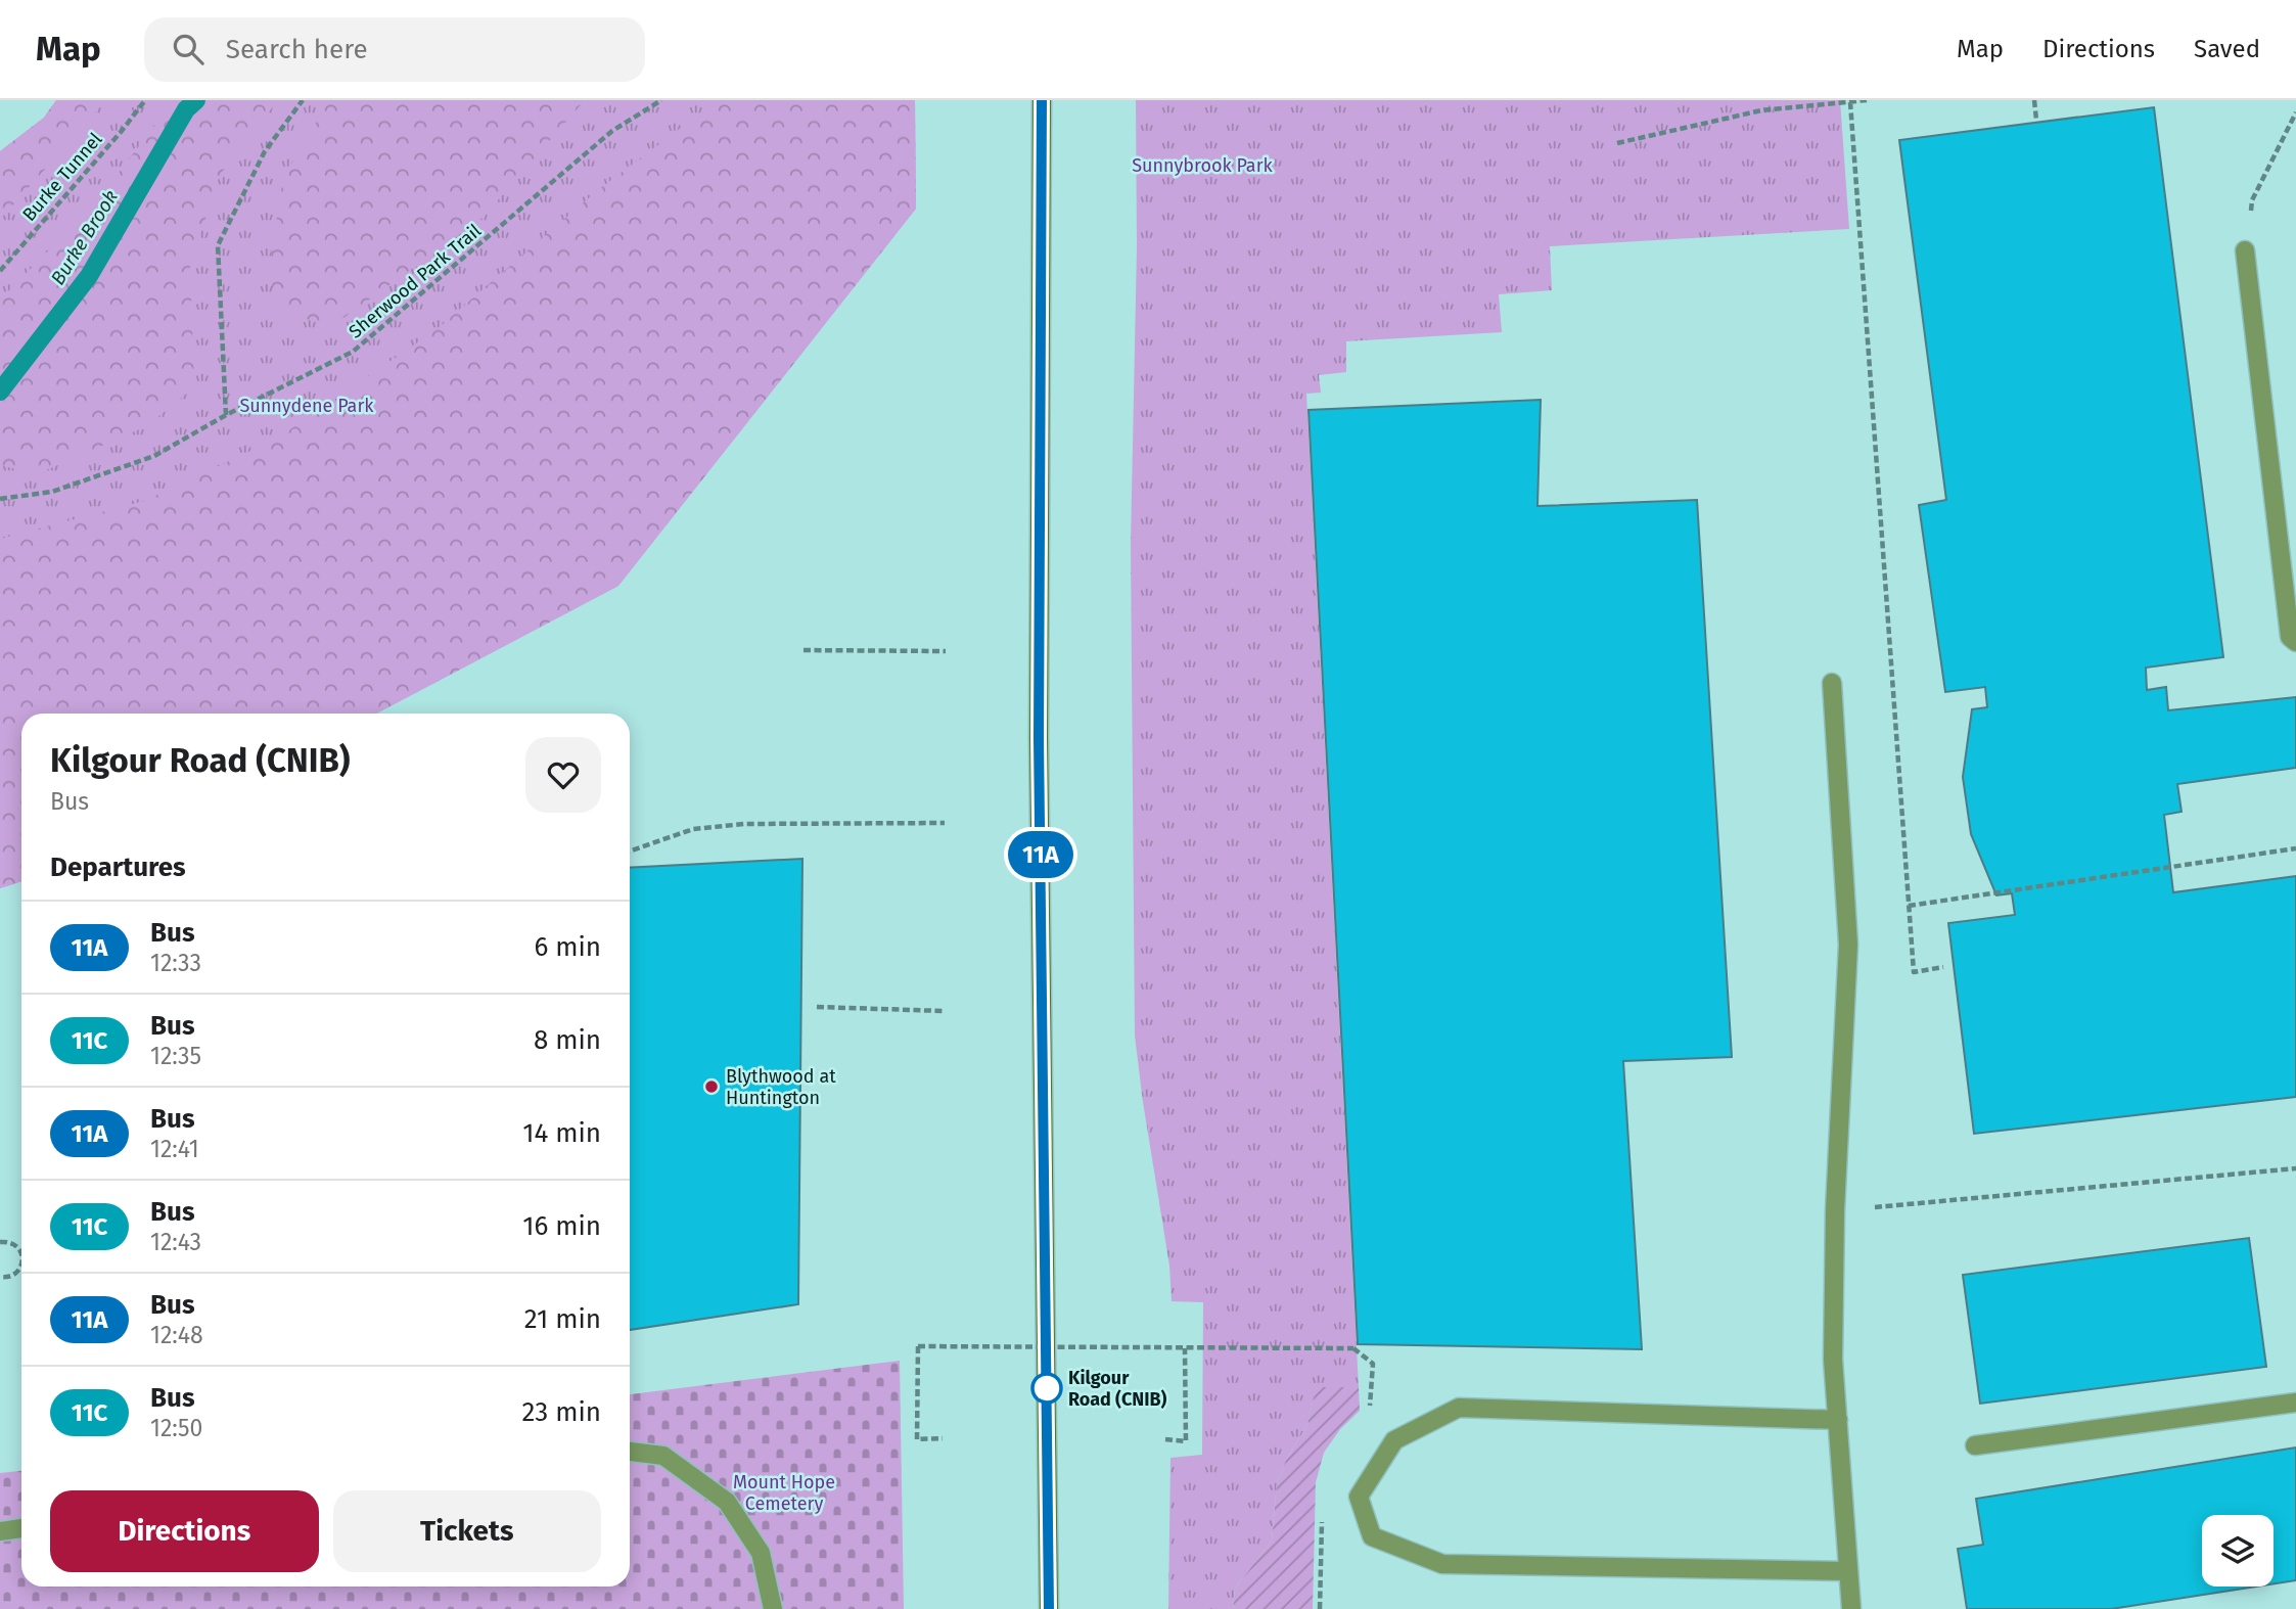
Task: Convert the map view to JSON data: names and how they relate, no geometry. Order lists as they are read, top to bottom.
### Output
{
  "streets": {
    "path": ["Burke Tunnel", "Sherwood Park Trail"]
  },
  "water": ["Burke Brook"],
  "parks": ["Sunnybrook Park", "Sunnydene Park", "Mount Hope Cemetery"],
  "places": ["Blythwood at Huntington", "Kilgour Road (CNIB)"],
  "lines": ["bus line 11A"],
  "page": {
    "header": "Map",
    "search": "Search here",
    "nav": ["Map", "Directions", "Saved"],
    "on_map": "11A",
    "heading": [
      ["Kilgour Road (CNIB)", "Bus"],
      "Departures"
    ],
    "list": [
      {
        "mark": "11A",
        "name": "Bus",
        "note": "12:33",
        "value": "6 min"
      },
      {
        "mark": "11C",
        "name": "Bus",
        "note": "12:35",
        "value": "8 min"
      },
      {
        "mark": "11A",
        "name": "Bus",
        "note": "12:41",
        "value": "14 min"
      },
      {
        "mark": "11C",
        "name": "Bus",
        "note": "12:43",
        "value": "16 min"
      },
      {
        "mark": "11A",
        "name": "Bus",
        "note": "12:48",
        "value": "21 min"
      },
      {
        "mark": "11C",
        "name": "Bus",
        "note": "12:50",
        "value": "23 min"
      }
    ],
    "buttons": ["Directions", "Tickets"]
  }
}
